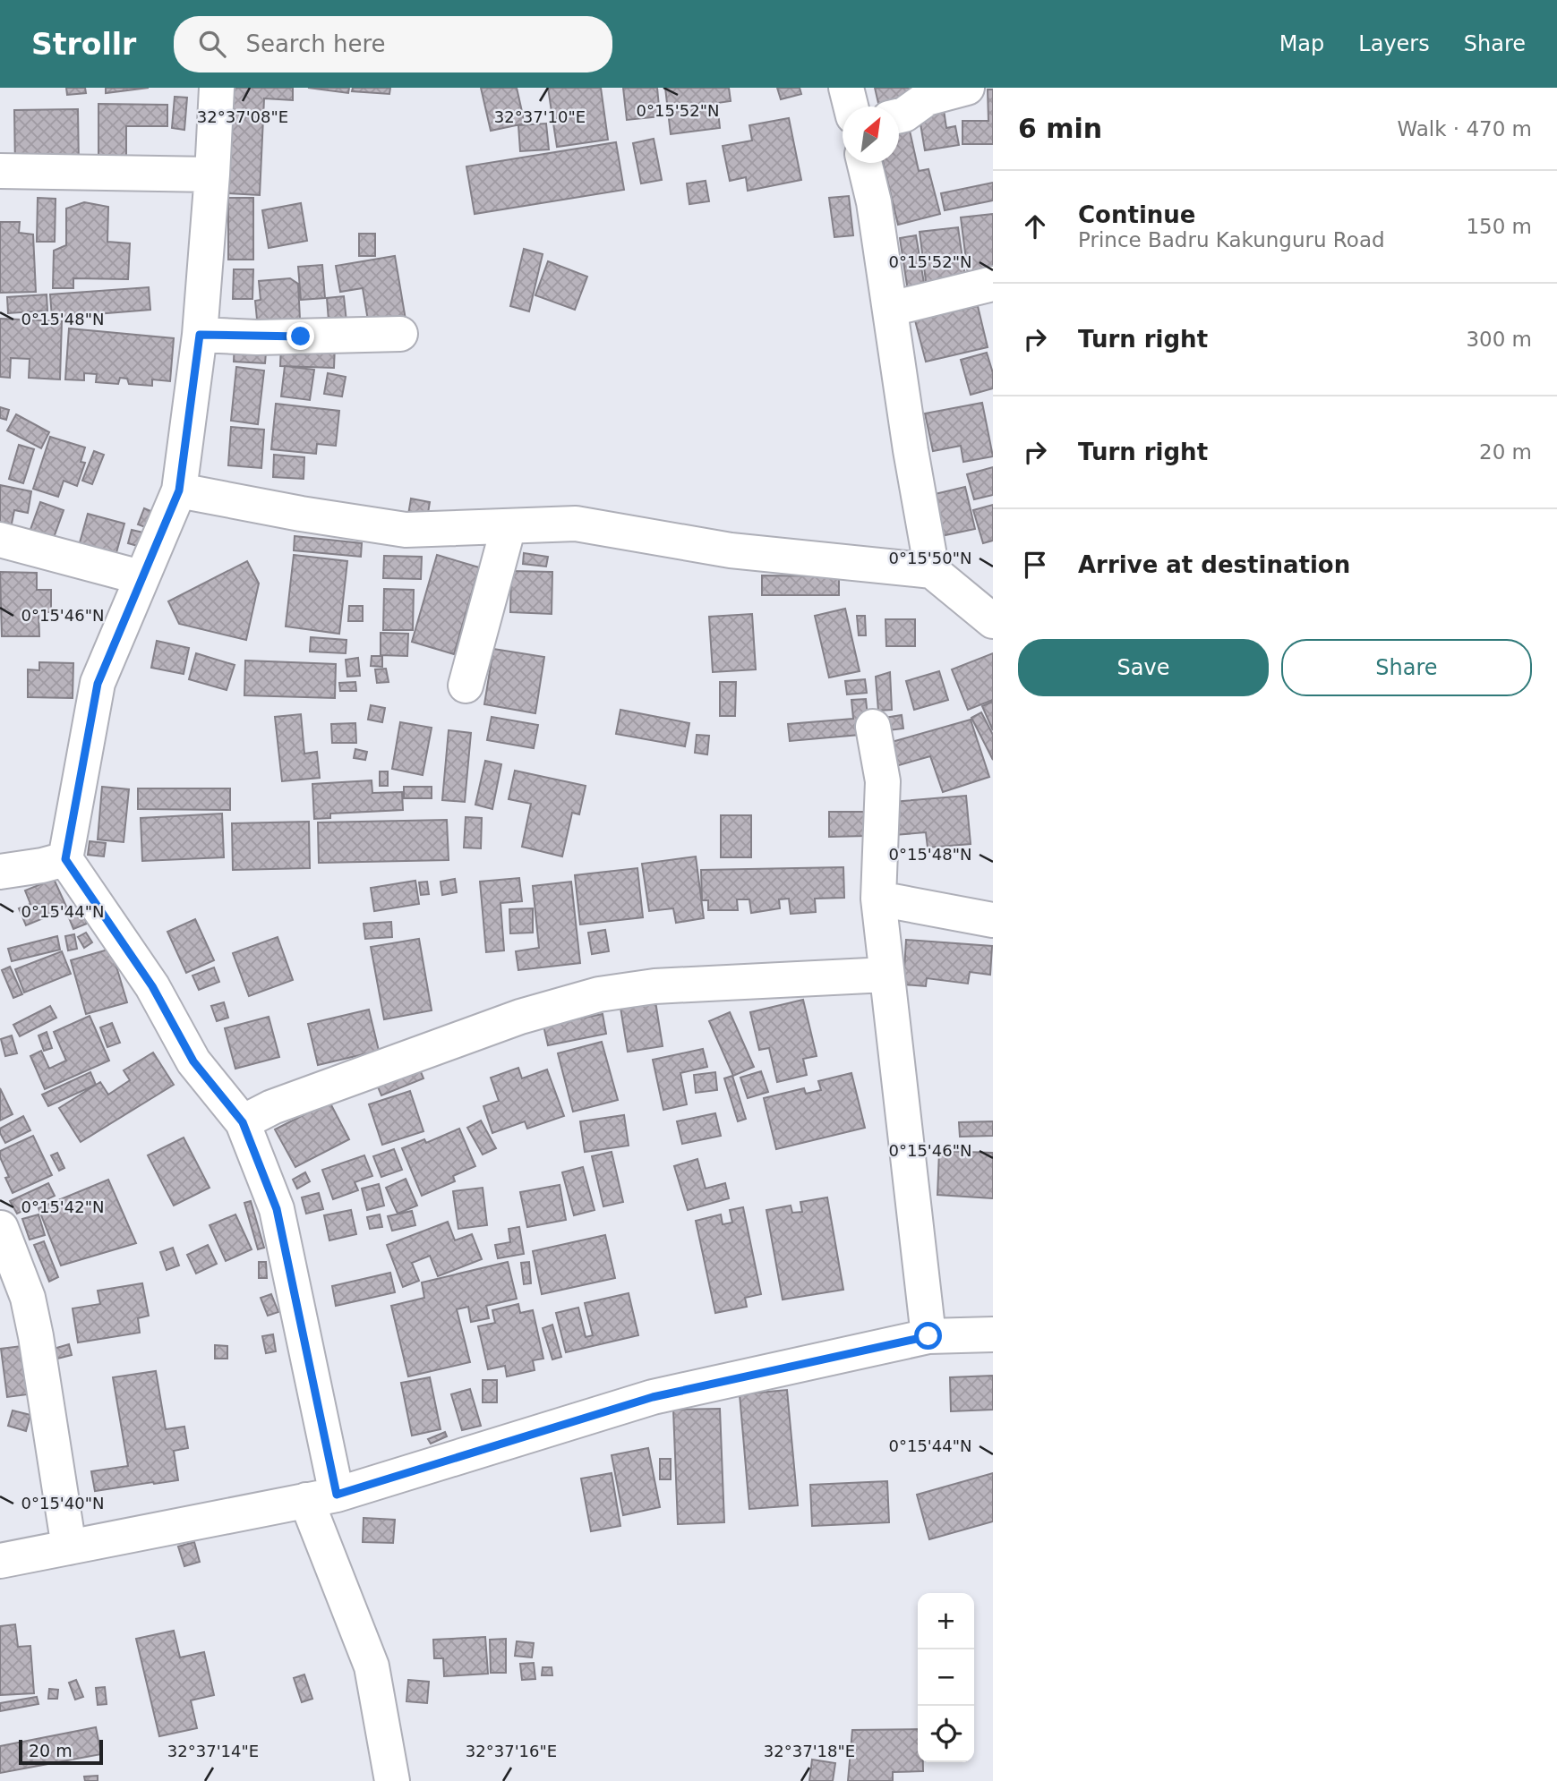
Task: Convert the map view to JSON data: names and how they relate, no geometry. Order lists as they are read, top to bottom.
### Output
{
  "scale_bar": "20 m",
  "north": "top right",
  "page": {
    "header": "Strollr",
    "search": "Search here",
    "nav": ["Map", "Layers", "Share"],
    "heading": ["6 min", "Walk · 470 m"],
    "list": [
      ["Continue", "Prince Badru Kakunguru Road", "150 m"],
      ["Turn right", "300 m"],
      ["Turn right", "20 m"],
      "Arrive at destination"
    ],
    "buttons": ["Save", "Share"],
    "map_buttons": ["+", "−"],
    "scale": "20 m"
  },
  "coordinates": [
    "0°15'52\"N",
    "32°37'08\"E",
    "32°37'10\"E",
    "0°15'48\"N",
    "0°15'50\"N",
    "0°15'46\"N",
    "0°15'44\"N",
    "0°15'42\"N",
    "0°15'40\"N",
    "32°37'14\"E",
    "32°37'16\"E",
    "32°37'18\"E"
  ]
}
